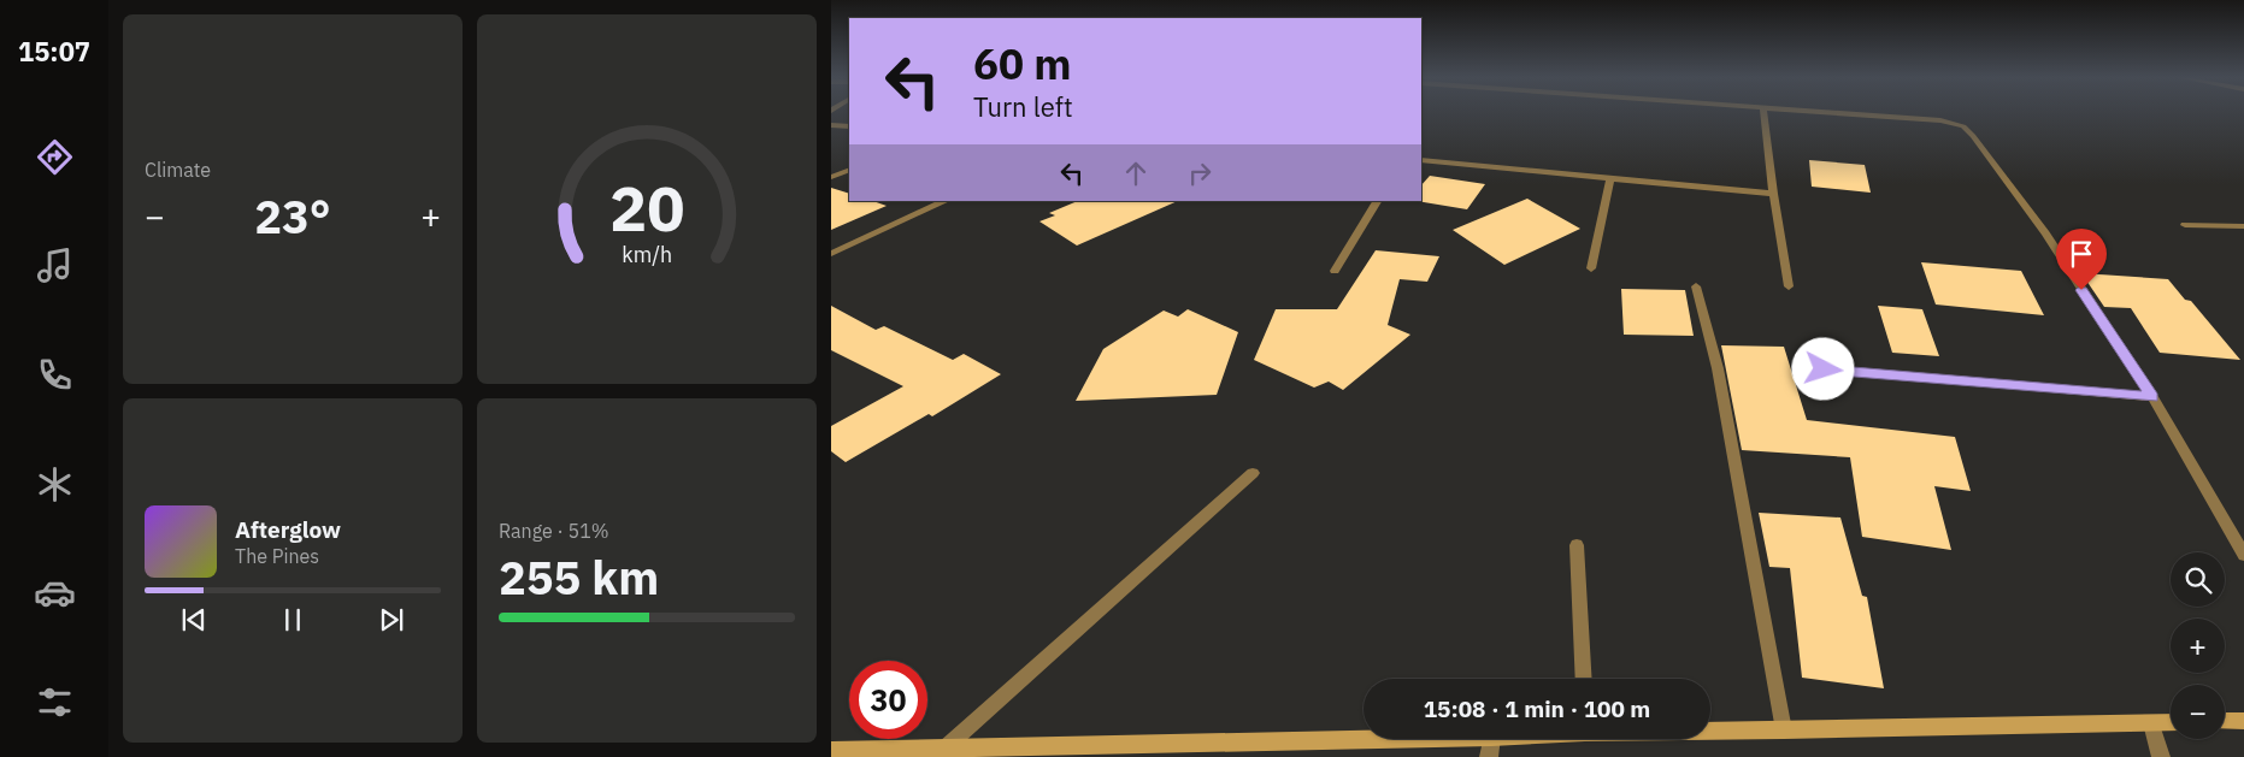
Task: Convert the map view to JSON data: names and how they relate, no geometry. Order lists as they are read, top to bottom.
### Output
{
  "page": {
    "tabs": "15:07",
    "tile": [
      "Climate",
      ["Range · 51%", "255 km"]
    ],
    "turn": ["60 m", "Turn left"],
    "heat": ["−", "23°", "+"],
    "song": ["Afterglow", "The Pines"],
    "map_buttons": ["+", "−"],
    "limit": "30",
    "trip": "15:08 · 1 min · 100 m",
    "gauge": ["20", "km/h"]
  }
}
